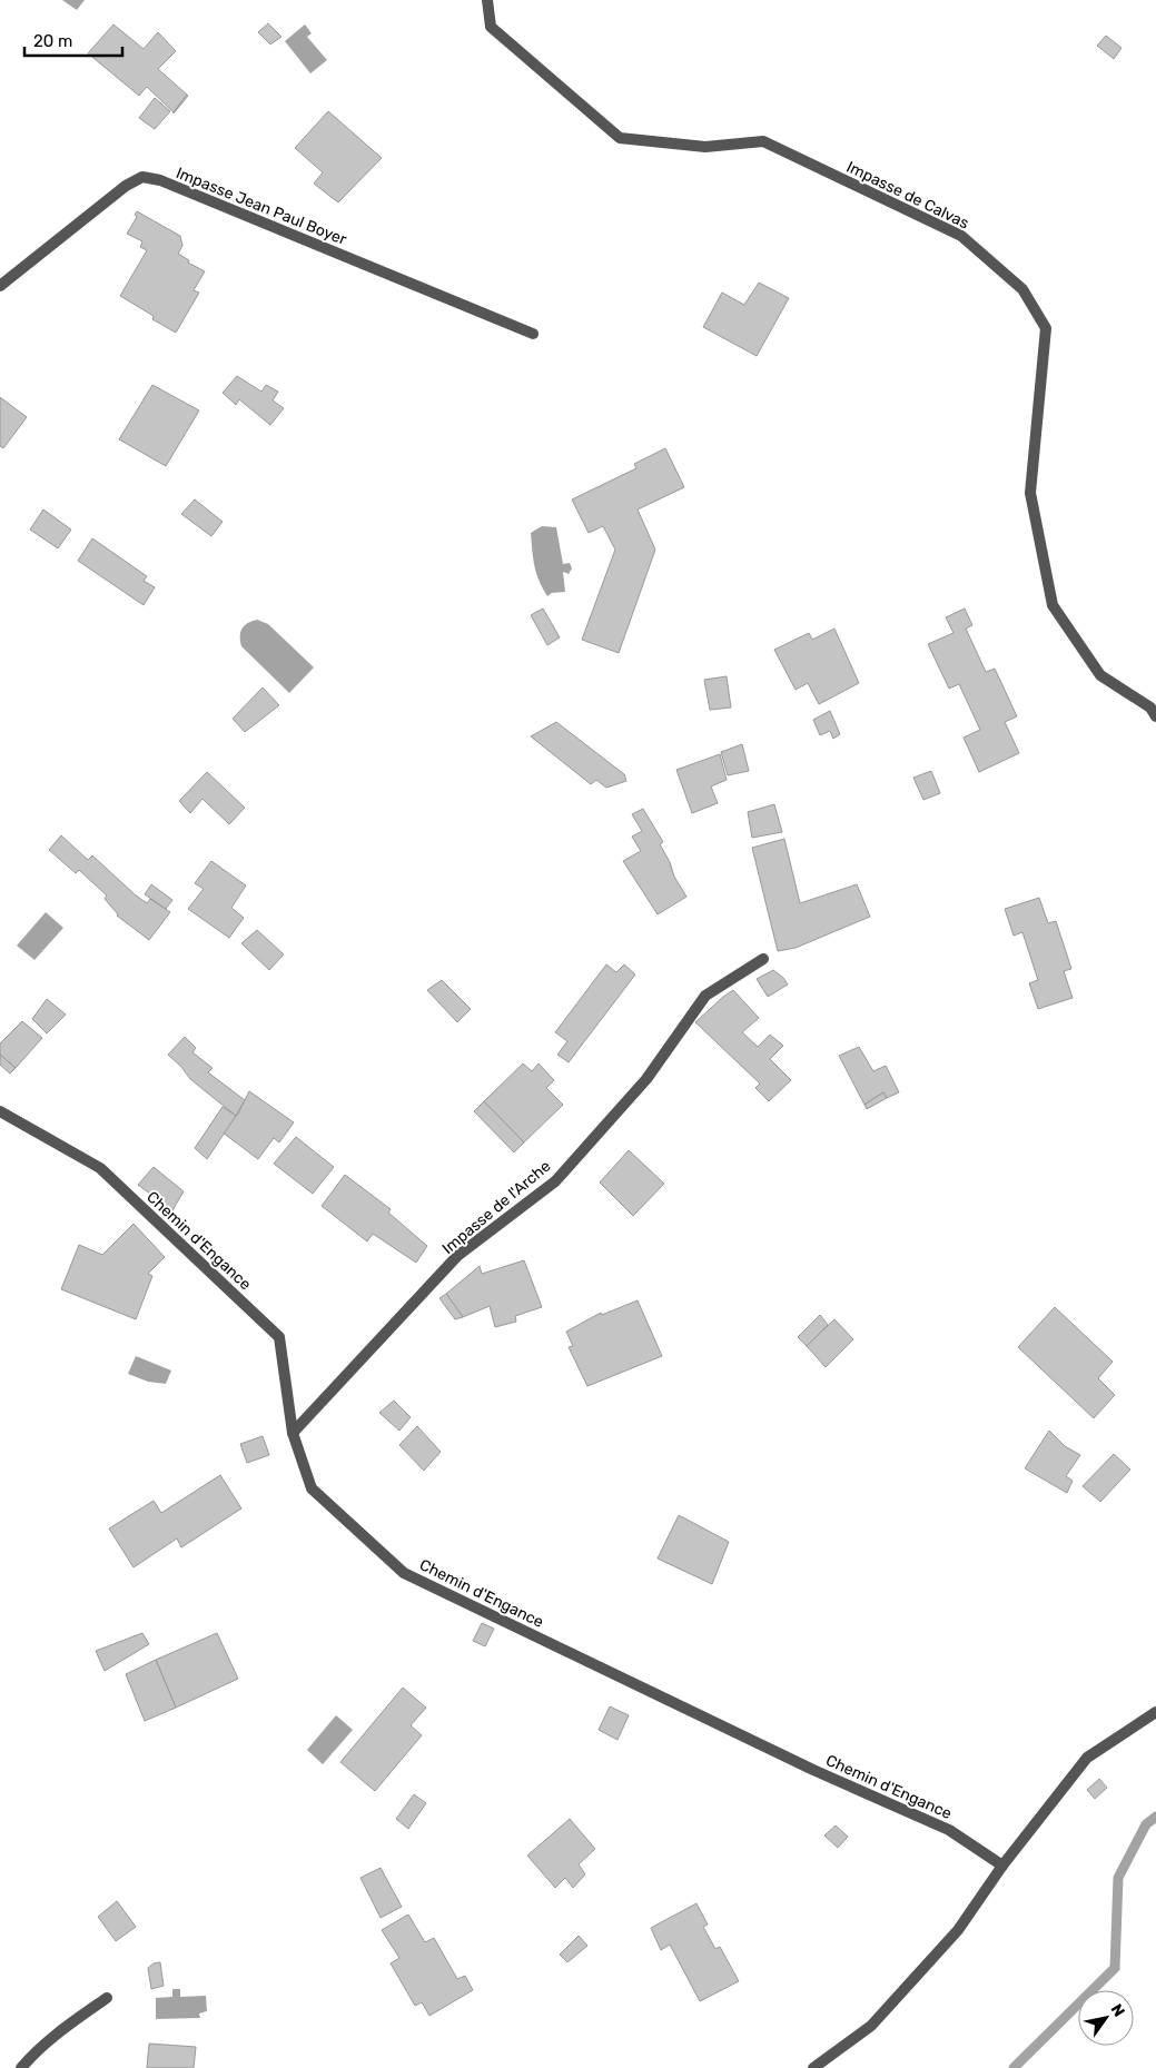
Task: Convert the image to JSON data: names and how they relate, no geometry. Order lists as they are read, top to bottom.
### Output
{
  "streets": {
    "street": [
      "Impasse de Calvas",
      "Impasse Jean Paul Boyer",
      "Impasse de l'Arche",
      "Chemin d'Engance"
    ]
  },
  "crossings": [
    ["Impasse de l'Arche", "Chemin d'Engance"]
  ],
  "scale_bar": "20 m",
  "north": "top right"
}
